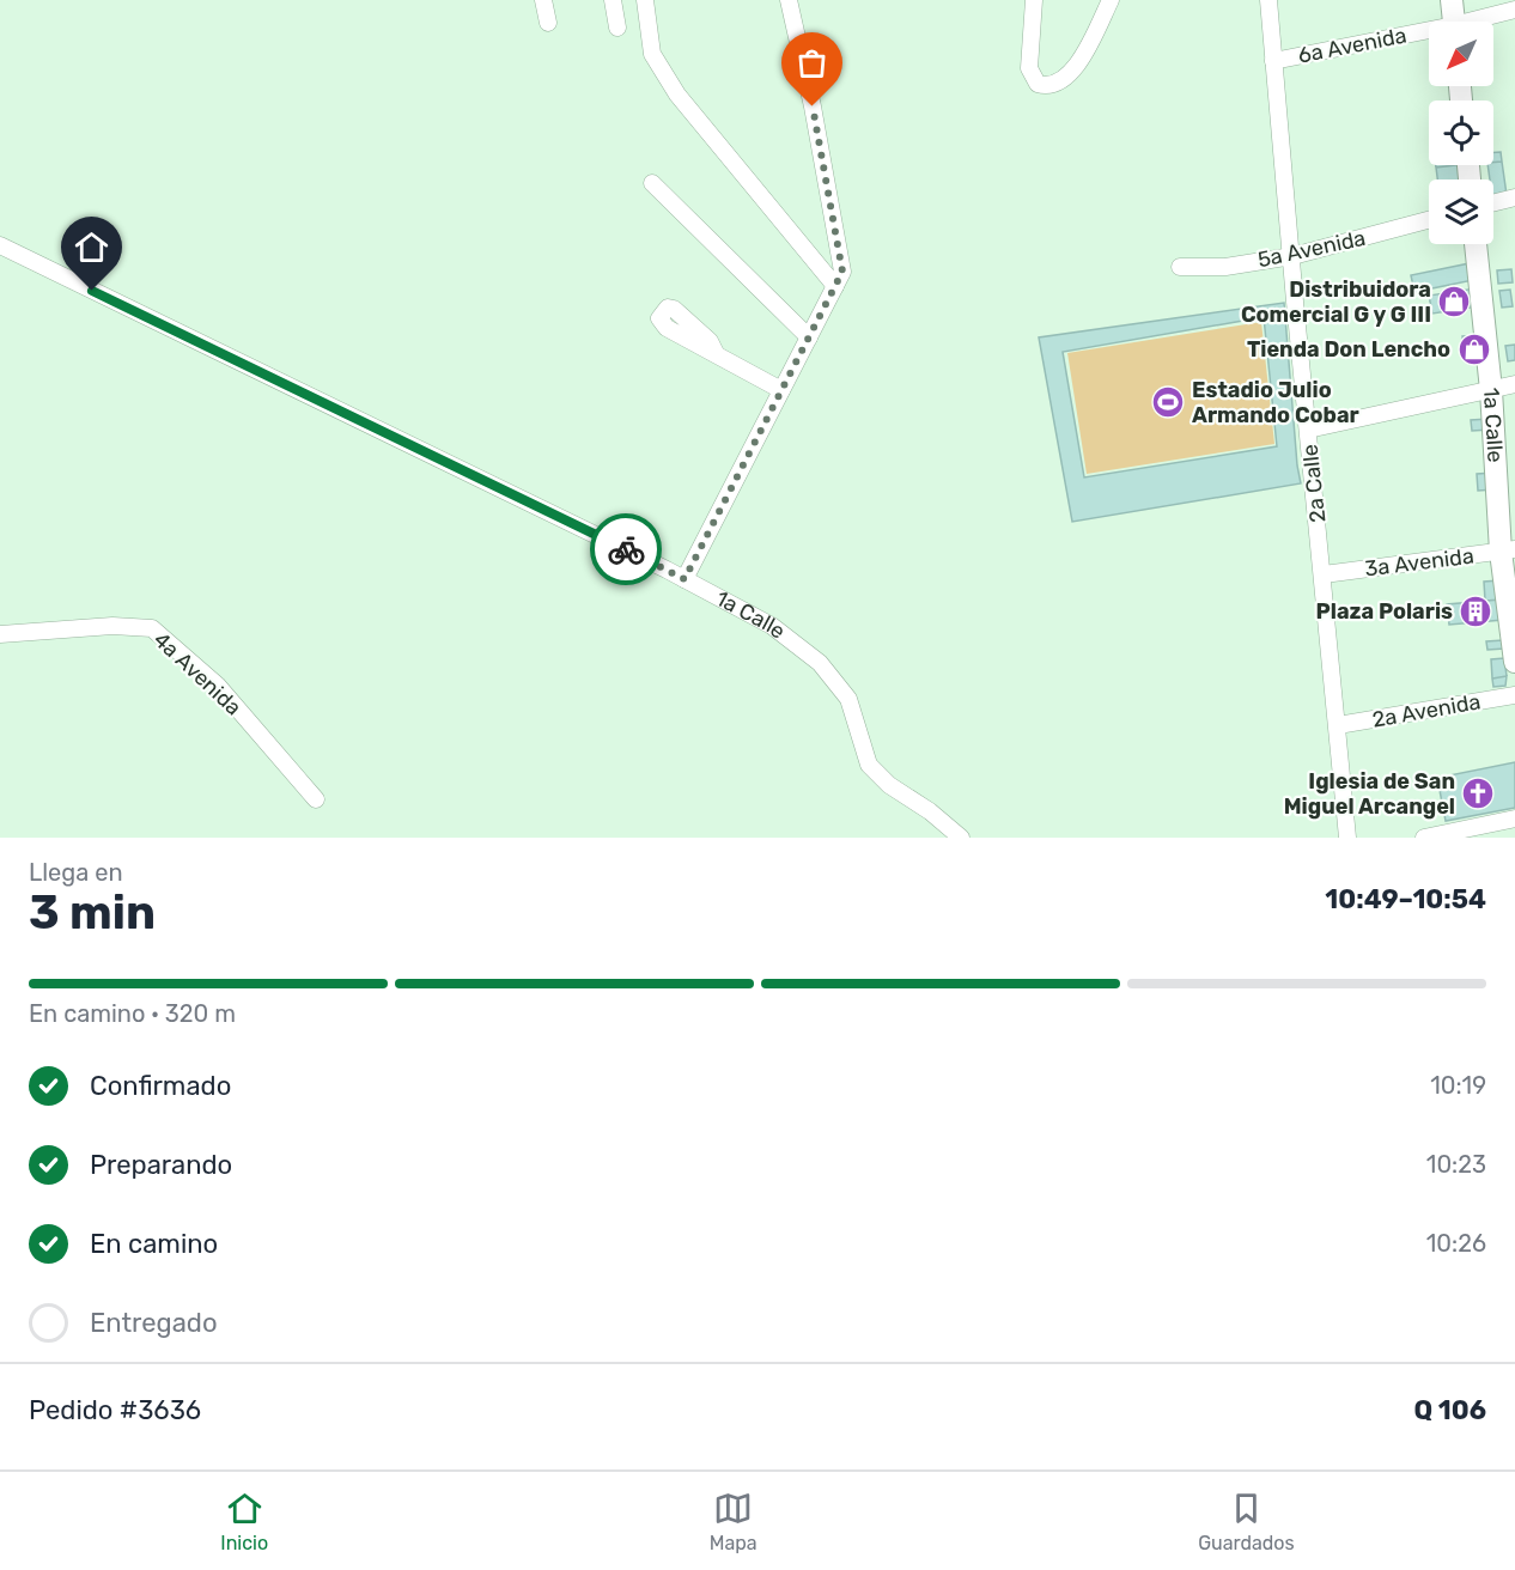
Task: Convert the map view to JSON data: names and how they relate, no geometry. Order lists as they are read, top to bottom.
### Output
{
  "streets": {
    "main road": ["1a Calle"],
    "street": [
      "6a Avenida",
      "5a Avenida",
      "2a Calle",
      "3a Avenida",
      "4a Avenida",
      "2a Avenida"
    ]
  },
  "crossings": [
    ["6a Avenida", "2a Calle"],
    ["5a Avenida", "2a Calle"],
    ["1a Calle", "3a Avenida"],
    ["2a Calle", "3a Avenida"],
    ["2a Calle", "2a Avenida"]
  ],
  "places": {
    "shop": ["Distribuidora Comercial G y G III", "Tienda Don Lencho"],
    "sports": ["Estadio Julio Armando Cobar"],
    "building": ["Plaza Polaris"],
    "church": ["Iglesia de San Miguel Arcangel"]
  },
  "north": "bottom left",
  "page": {
    "heading": ["3 min", "Llega en", "10:49–10:54"],
    "panel": ["Pedido #3636", "Q 106"],
    "bar": "En camino · 320 m",
    "list": [
      ["Confirmado", "10:19"],
      ["Preparando", "10:23"],
      ["En camino", "10:26"],
      "Entregado"
    ],
    "tabs": ["Inicio", "Mapa", "Guardados"]
  }
}
